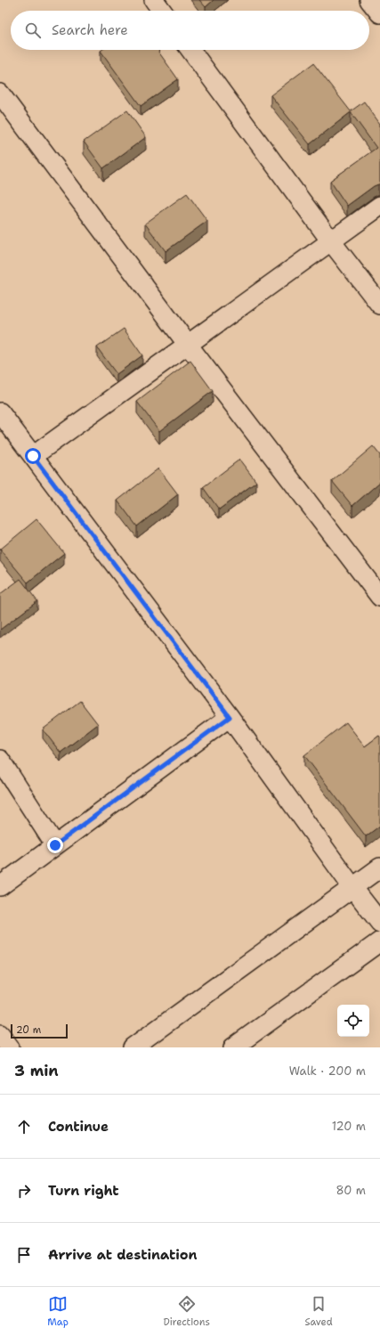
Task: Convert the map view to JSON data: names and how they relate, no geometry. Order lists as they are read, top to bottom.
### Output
{
  "scale_bar": "20 m",
  "page": {
    "search": "Search here",
    "scale": "20 m",
    "heading": ["3 min", "Walk · 200 m"],
    "list": [
      ["Continue", "120 m"],
      ["Turn right", "80 m"],
      "Arrive at destination"
    ],
    "nav": ["Map", "Directions", "Saved"]
  }
}
